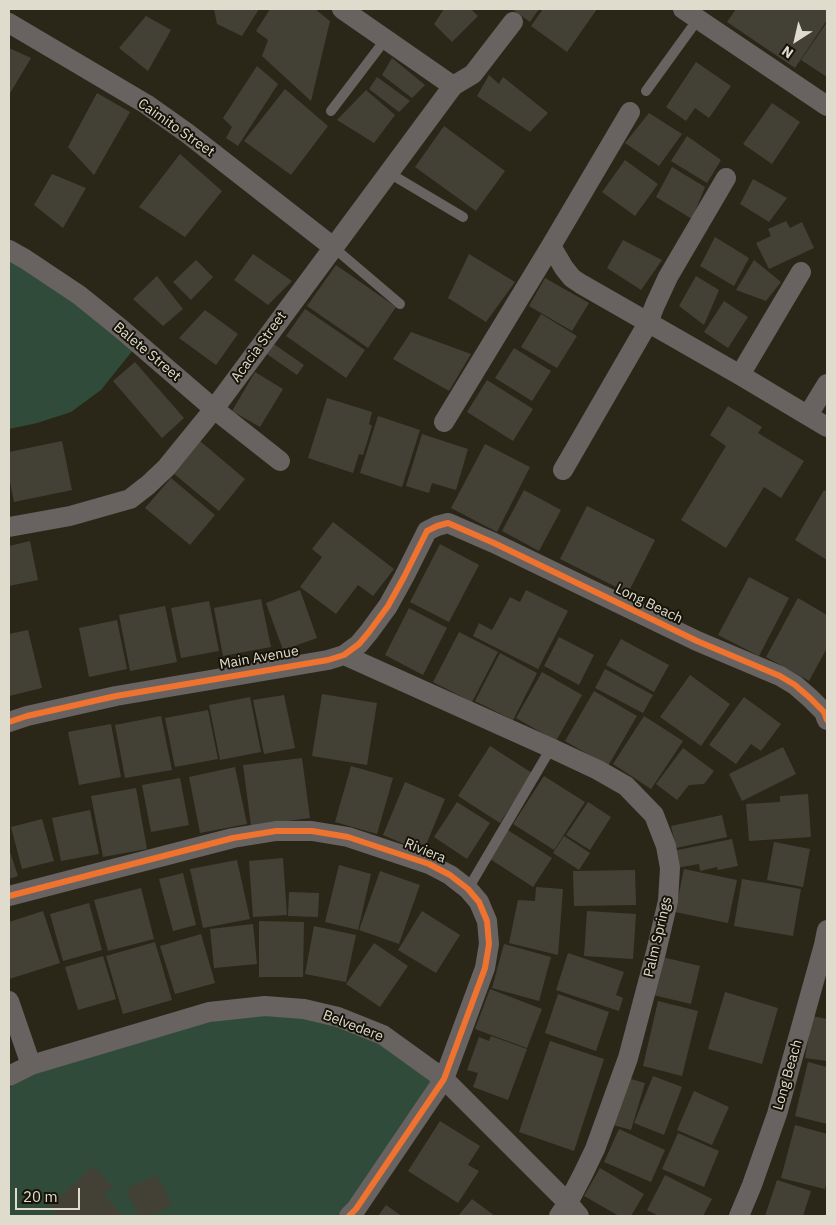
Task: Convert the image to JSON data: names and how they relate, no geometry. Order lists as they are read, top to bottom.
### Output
{
  "streets": {
    "street": [
      "Caimito Street",
      "Acacia Street",
      "Balete Street",
      "Long Beach",
      "Main Avenue",
      "Riviera",
      "Palm Springs",
      "Belvedere"
    ]
  },
  "crossings": [
    ["Caimito Street", "Acacia Street"],
    ["Acacia Street", "Balete Street"],
    ["Long Beach", "Main Avenue"],
    ["Main Avenue", "Palm Springs"],
    ["Riviera", "Belvedere"],
    ["Palm Springs", "Belvedere"]
  ],
  "scale_bar": "20 m",
  "north": "bottom left"
}
